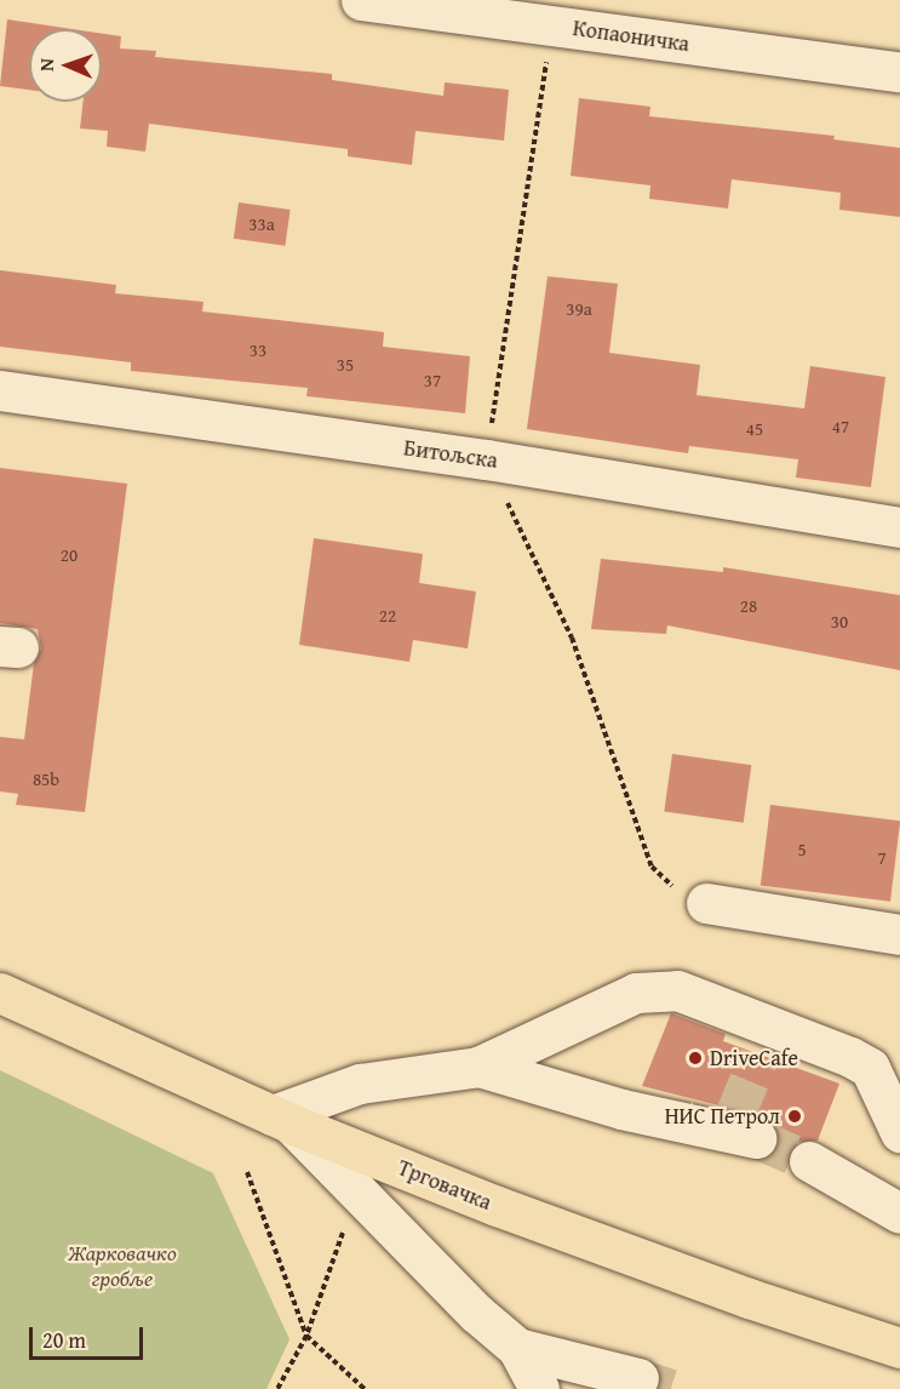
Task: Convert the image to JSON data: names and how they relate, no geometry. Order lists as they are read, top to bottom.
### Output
{
  "streets": {
    "main road": ["Трговачка"],
    "street": ["Копаоничка", "Битољска"]
  },
  "parks": ["Жарковачко гробље"],
  "places": ["DriveCafe", "НИС Петрол"],
  "house_numbers": [
    "33a",
    "39a",
    "33",
    "35",
    "37",
    "47",
    "45",
    "20",
    "28",
    "22",
    "30",
    "85b",
    "5",
    "7"
  ],
  "scale_bar": "20 m",
  "north": "left"
}
